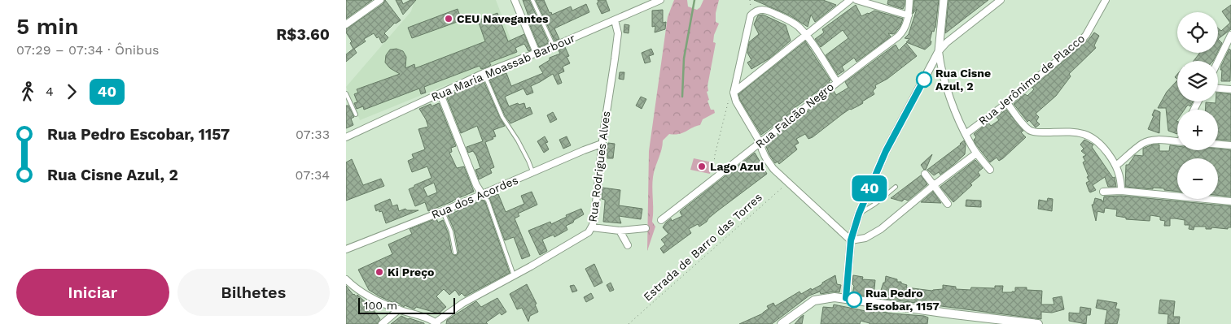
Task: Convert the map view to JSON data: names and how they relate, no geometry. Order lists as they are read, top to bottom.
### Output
{
  "streets": {
    "street": [
      "Rua Maria Moassab Barbour",
      "Rua Jerônimo de Placco",
      "Rua Falcão Negro",
      "Rua Rodrigues Alves",
      "Rua dos Acordes"
    ],
    "path": ["Estrada de Barro das Torres"]
  },
  "crossings": [
    ["Rua Maria Moassab Barbour", "Rua Rodrigues Alves"],
    ["Rua Rodrigues Alves", "Rua dos Acordes"]
  ],
  "places": [
    "CEU Navegantes",
    "Rua Cisne Azul, 2",
    "Lago Azul",
    "Ki Preço",
    "Rua Pedro Escobar, 1157"
  ],
  "lines": ["bus line 40"],
  "scale_bar": "100 m",
  "page": {
    "heading": ["5 min", "07:29 – 07:34 · Ônibus", "R$3.60"],
    "on_map": "40",
    "map_buttons": ["+", "−"],
    "legs": ["4", "40"],
    "list": [
      {
        "name": "Rua Pedro Escobar, 1157",
        "value": "07:33"
      },
      {
        "name": "Rua Cisne Azul, 2",
        "value": "07:34"
      }
    ],
    "buttons": ["Iniciar", "Bilhetes"],
    "scale": "100 m"
  }
}
